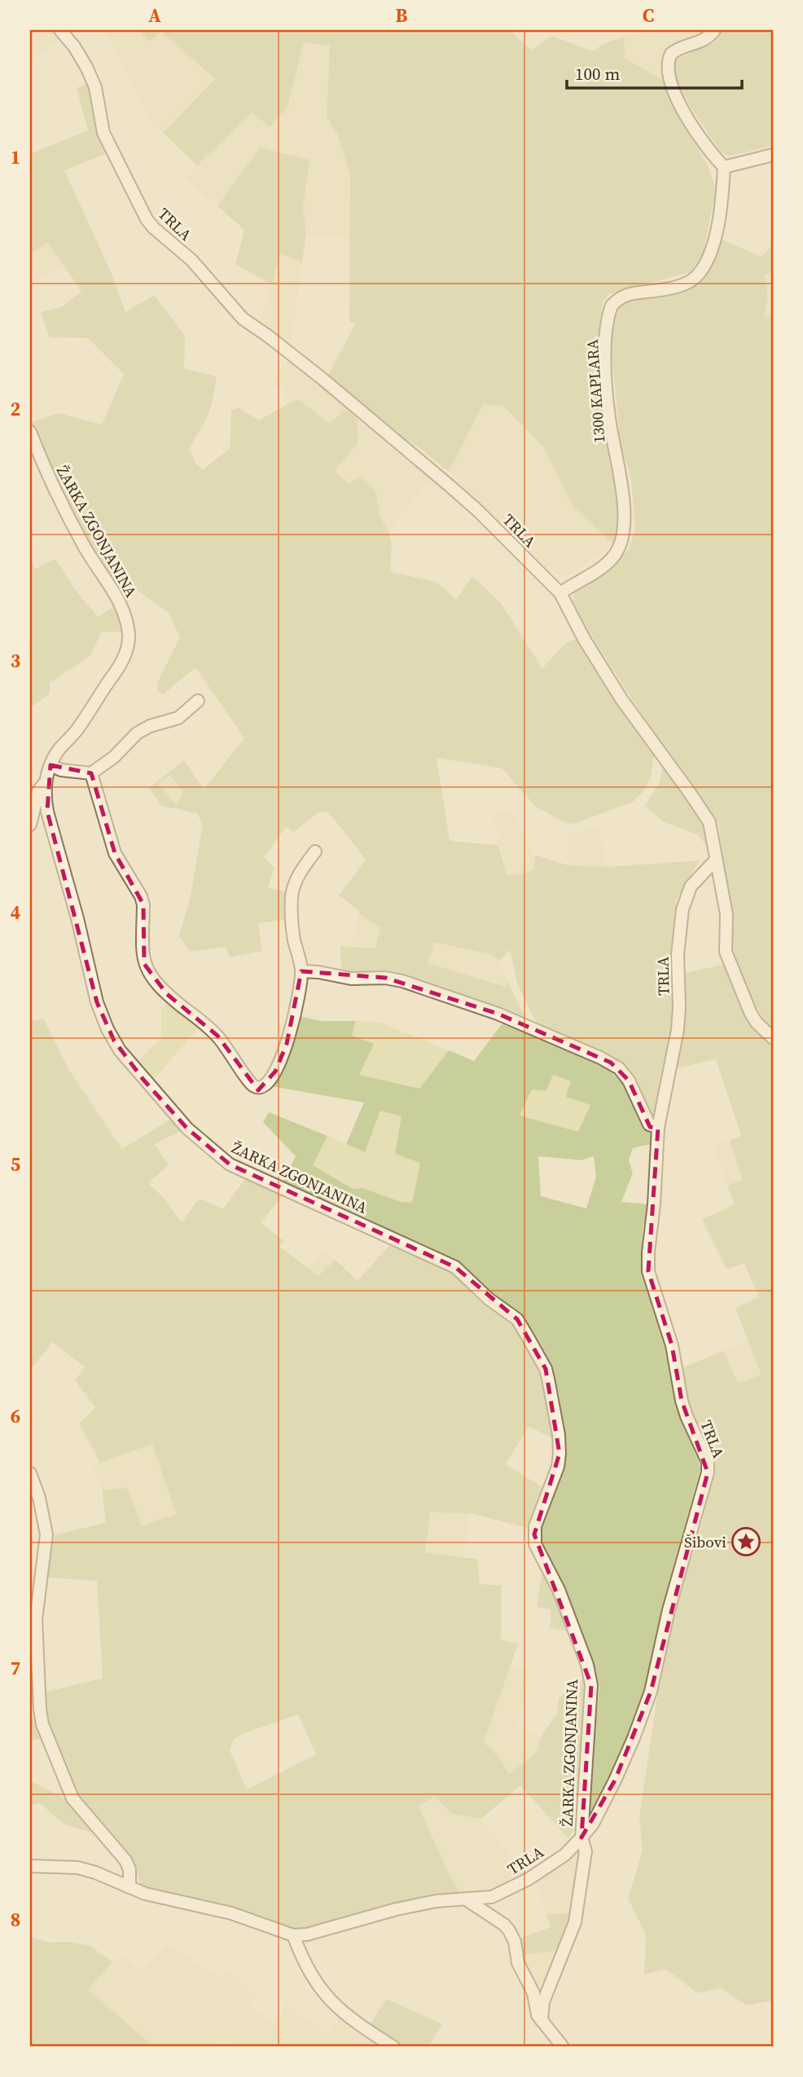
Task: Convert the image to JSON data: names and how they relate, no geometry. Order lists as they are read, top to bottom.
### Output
{
  "streets": {
    "street": ["TRLA", "1300 KAPLARA", "ŽARKA ZGONJANINA"]
  },
  "crossings": [
    ["TRLA", "1300 KAPLARA"],
    ["TRLA", "ŽARKA ZGONJANINA"]
  ],
  "places": {
    "place": ["Šibovi"]
  },
  "scale_bar": "100 m",
  "grid": {
    "columns": ["A", "B", "C"],
    "rows": [
      "1",
      "2",
      "3",
      "4",
      "5",
      "6",
      "7",
      "8"
    ]
  }
}
